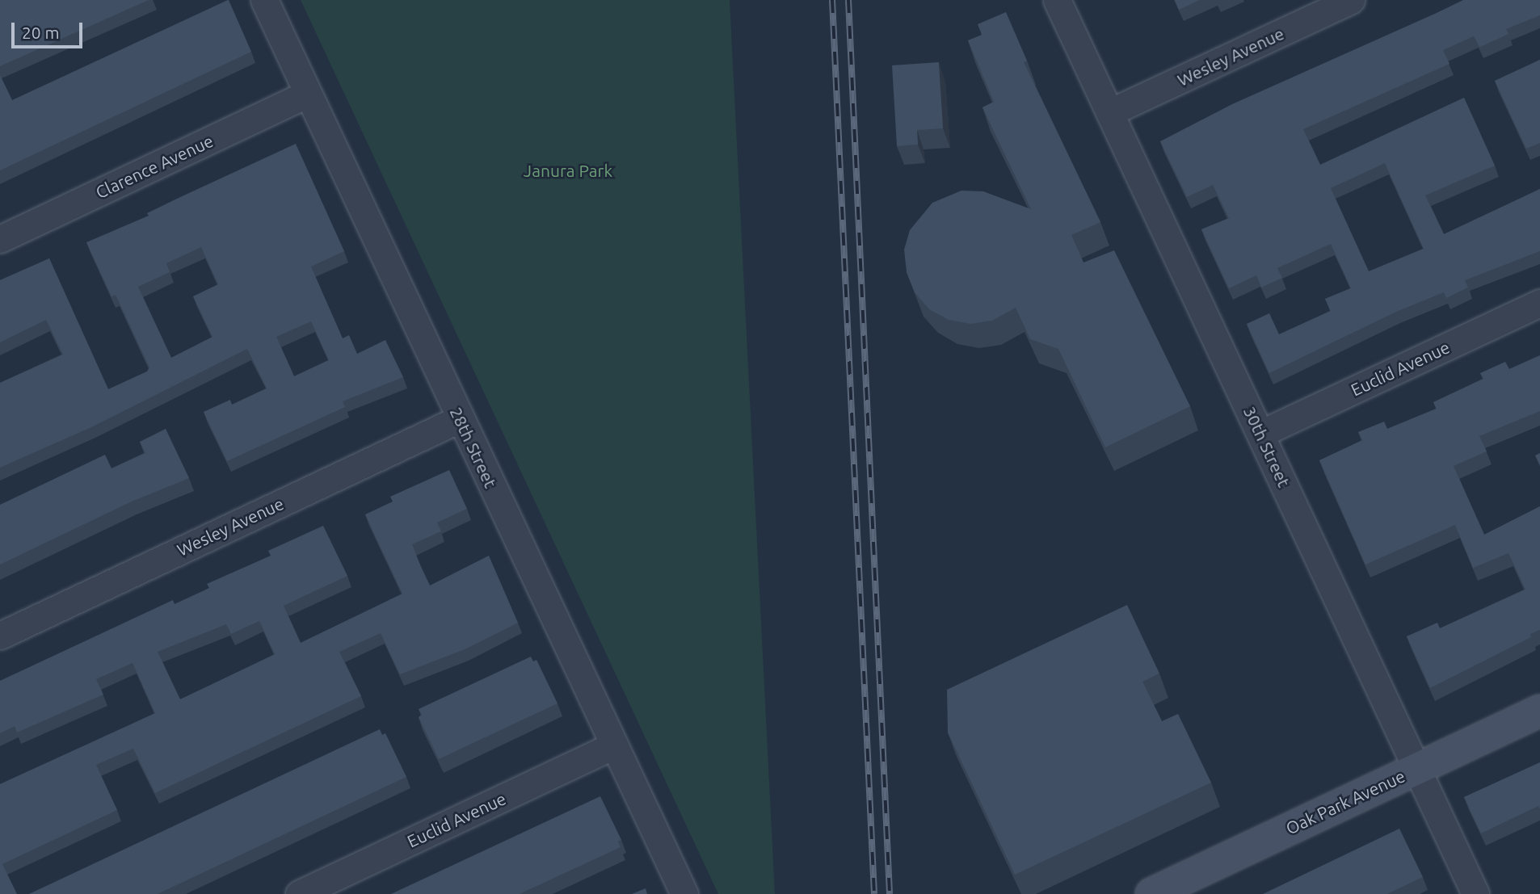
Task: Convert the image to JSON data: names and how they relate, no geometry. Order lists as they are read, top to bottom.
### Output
{
  "streets": {
    "street": [
      "Wesley Avenue",
      "Clarence Avenue",
      "Euclid Avenue",
      "30th Street",
      "28th Street",
      "Oak Park Avenue"
    ]
  },
  "crossings": [
    ["Wesley Avenue", "30th Street"],
    ["Wesley Avenue", "28th Street"],
    ["Clarence Avenue", "28th Street"],
    ["Euclid Avenue", "30th Street"],
    ["Euclid Avenue", "28th Street"],
    ["30th Street", "Oak Park Avenue"]
  ],
  "parks": ["Janura Park"],
  "scale_bar": "20 m"
}
